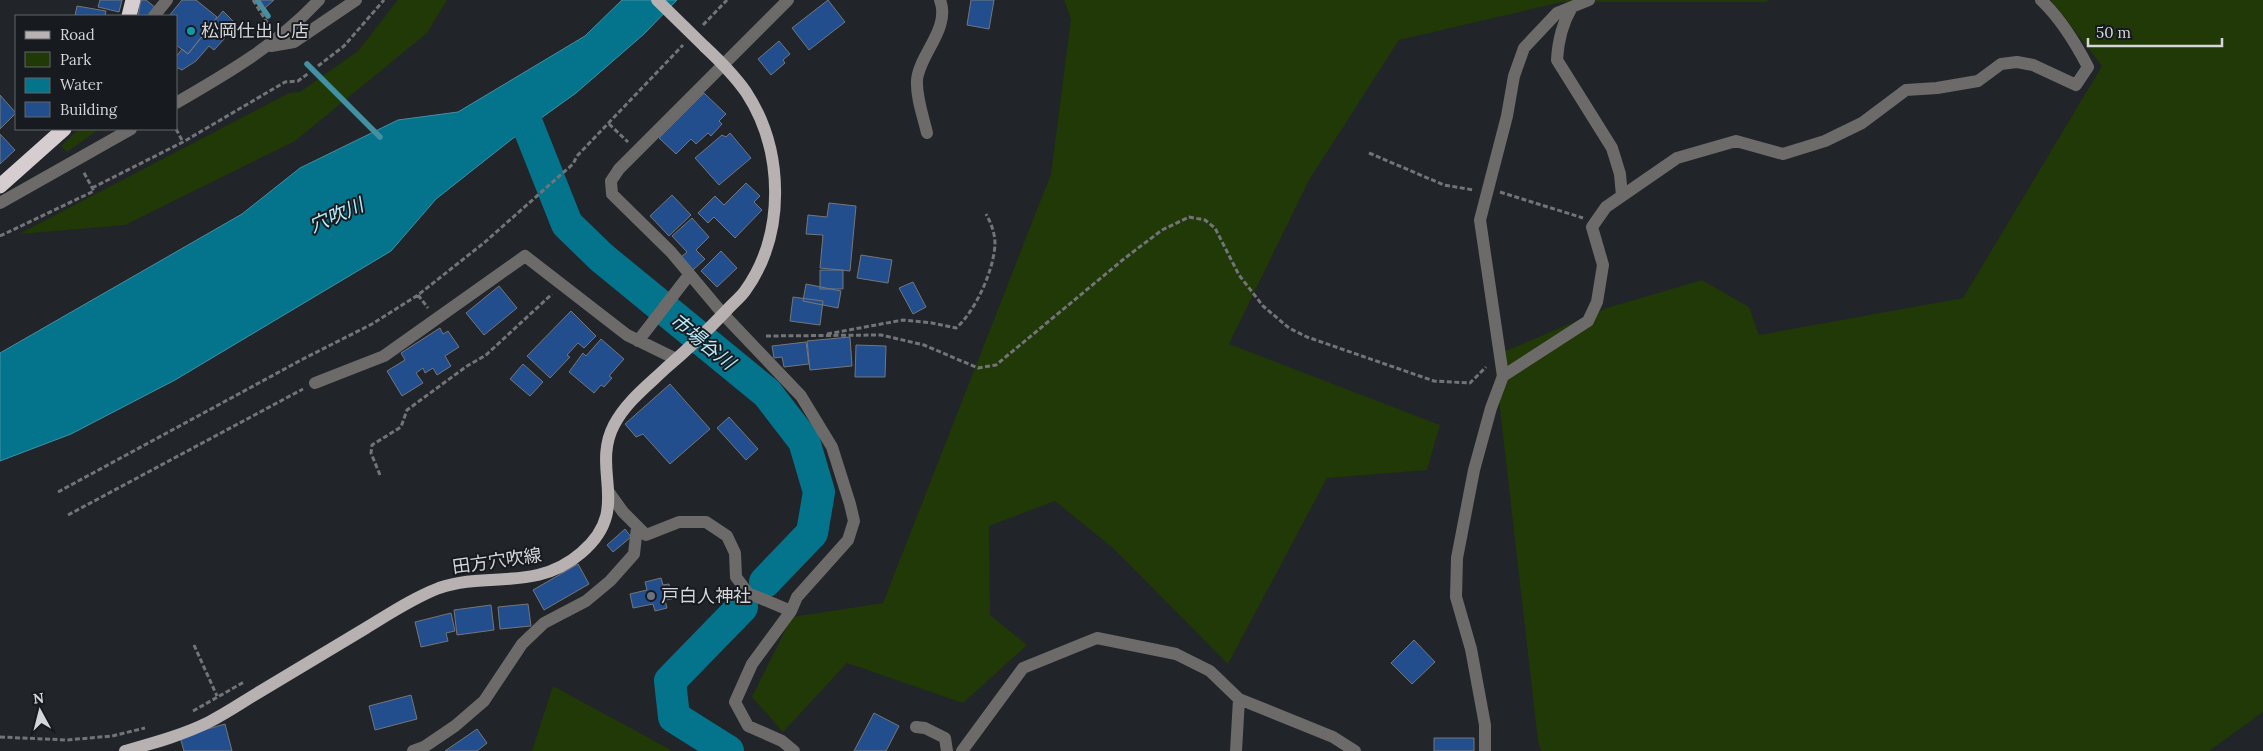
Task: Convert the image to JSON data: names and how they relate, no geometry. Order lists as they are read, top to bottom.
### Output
{
  "streets": {
    "main road": ["田方穴吹線"]
  },
  "water": ["穴吹川", "市場谷川"],
  "places": ["松岡仕出し店", "戸白人神社"],
  "legend": [
    "Road",
    "Park",
    "Water",
    "Building"
  ],
  "scale_bar": "50 m",
  "north": "top"
}
